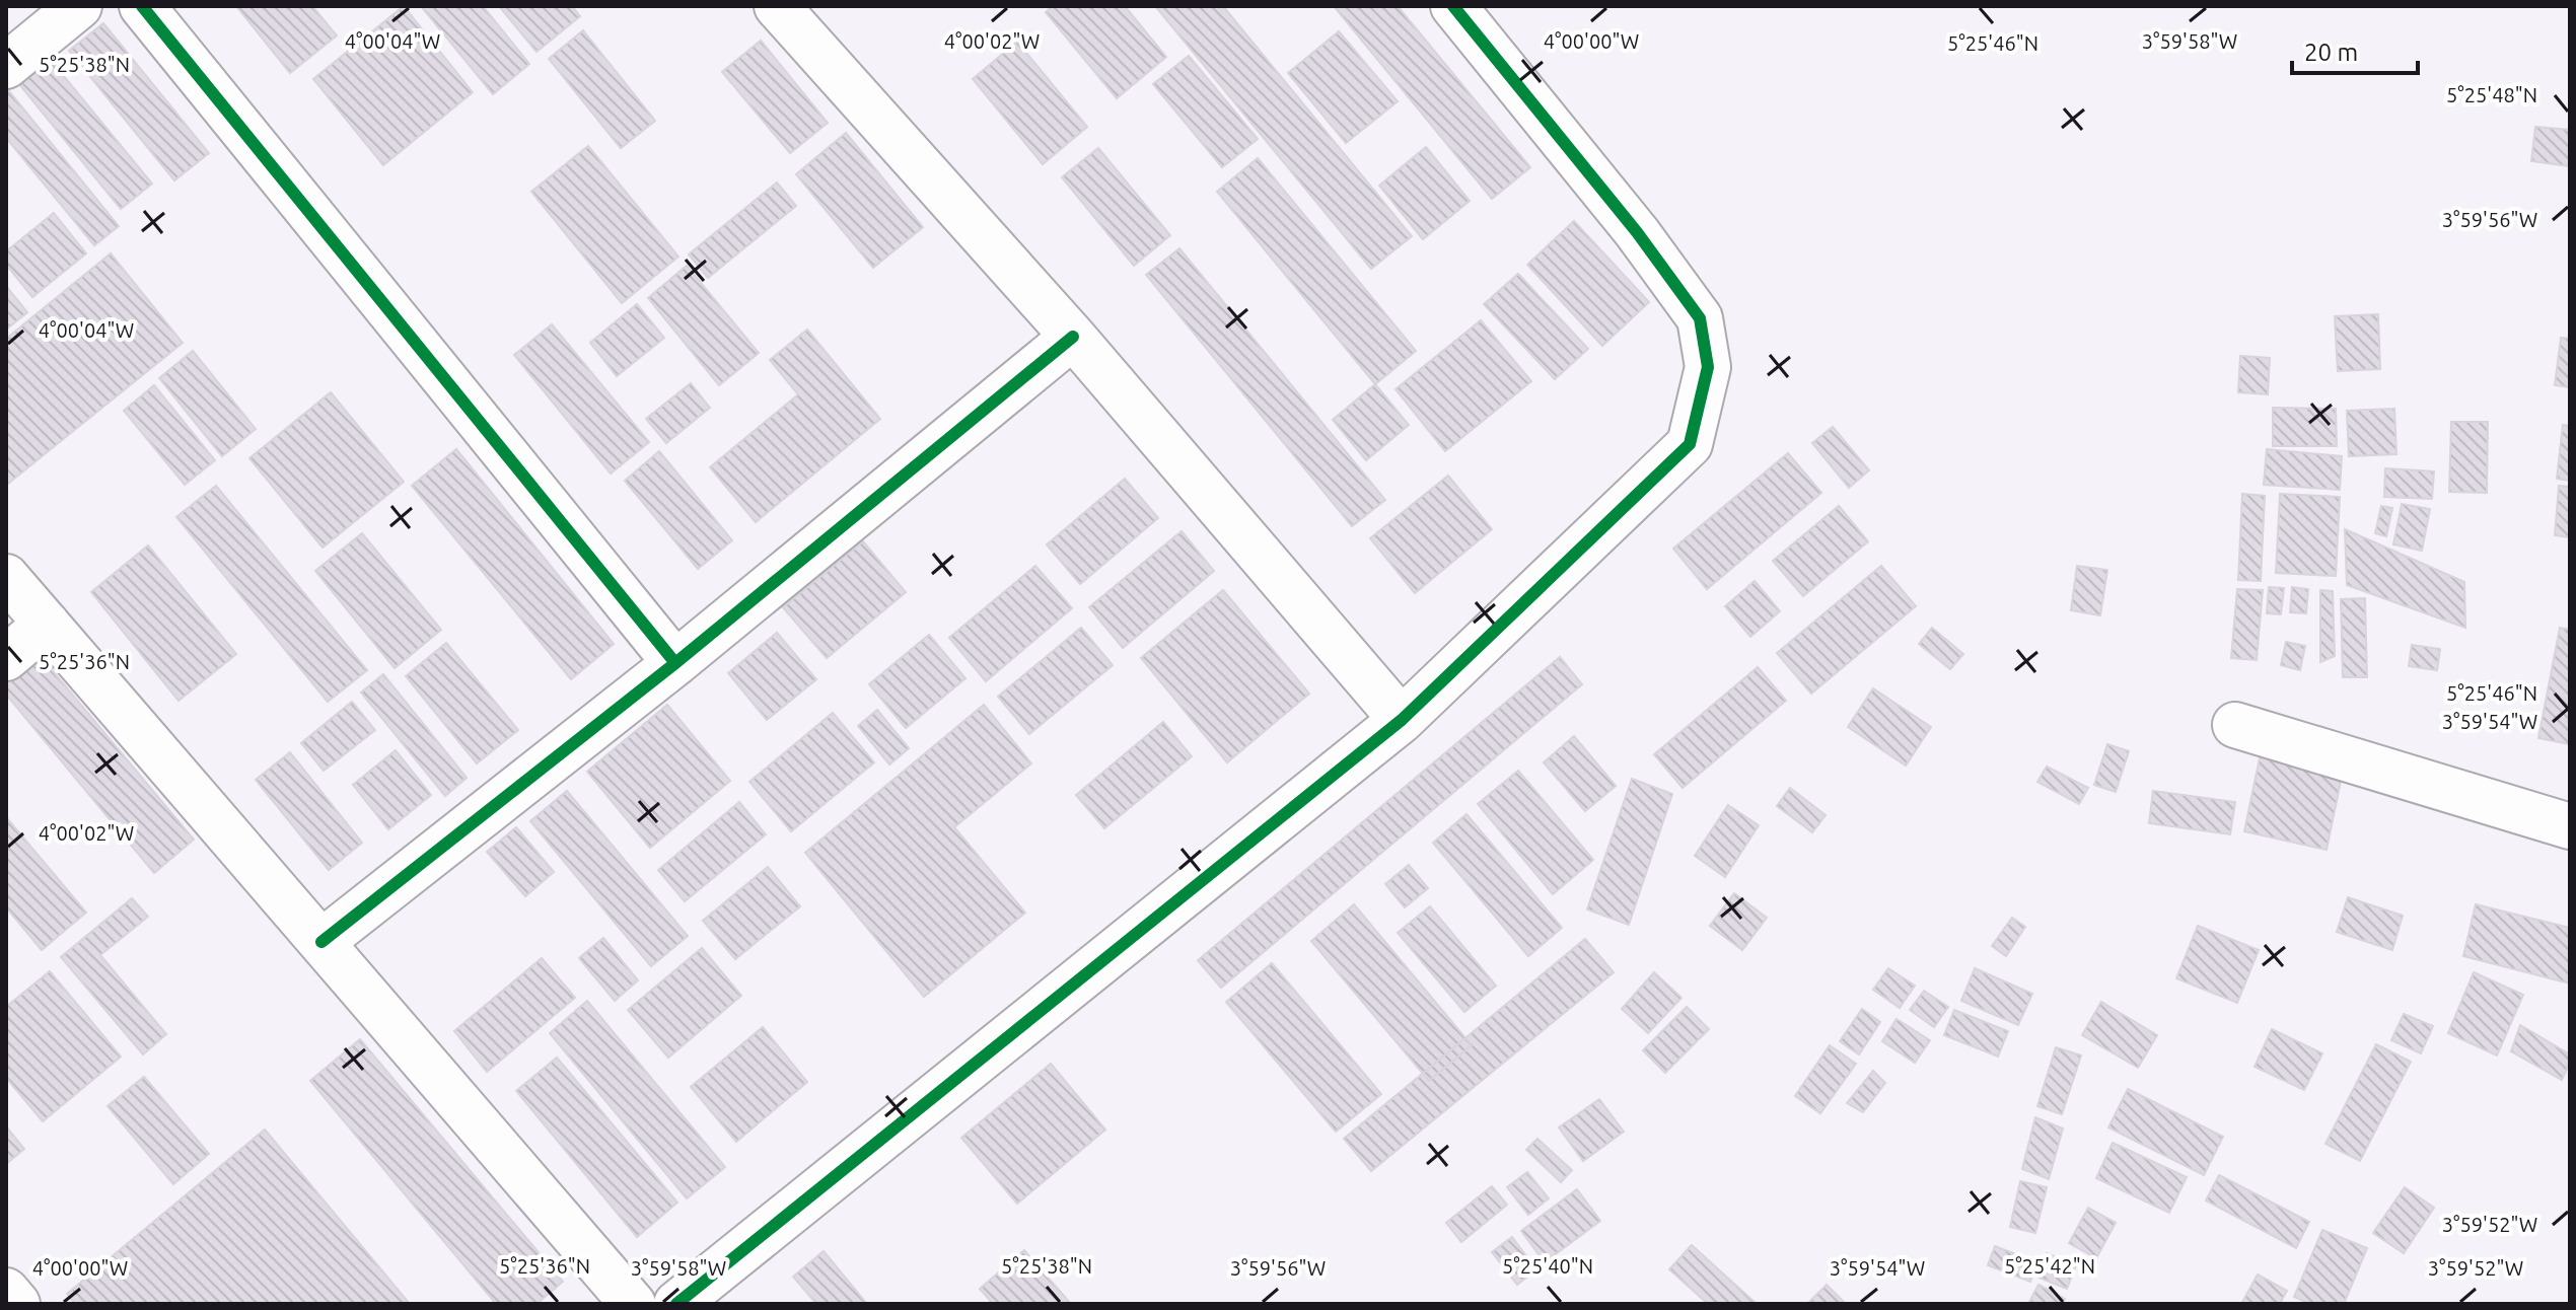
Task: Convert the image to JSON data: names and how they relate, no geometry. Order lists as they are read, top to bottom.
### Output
{
  "scale_bar": "20 m",
  "coordinates": [
    "4°00'04\"W",
    "4°00'02\"W",
    "4°00'00\"W",
    "3°59'58\"W",
    "5°25'46\"N",
    "5°25'38\"N",
    "5°25'48\"N",
    "3°59'56\"W",
    "5°25'36\"N",
    "3°59'54\"W",
    "3°59'52\"W",
    "5°25'40\"N",
    "5°25'42\"N"
  ]
}
